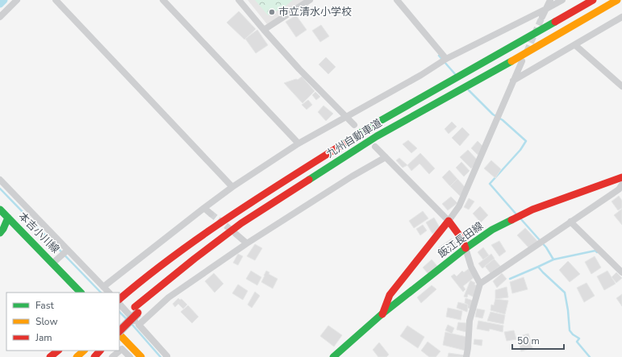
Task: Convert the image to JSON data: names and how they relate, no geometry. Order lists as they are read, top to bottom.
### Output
{
  "streets": {
    "main road": ["九州自動車道", "本吉小川線", "飯江長田線"]
  },
  "places": ["市立清水小学校"],
  "legend": ["Fast", "Slow", "Jam"],
  "scale_bar": "50 m"
}
